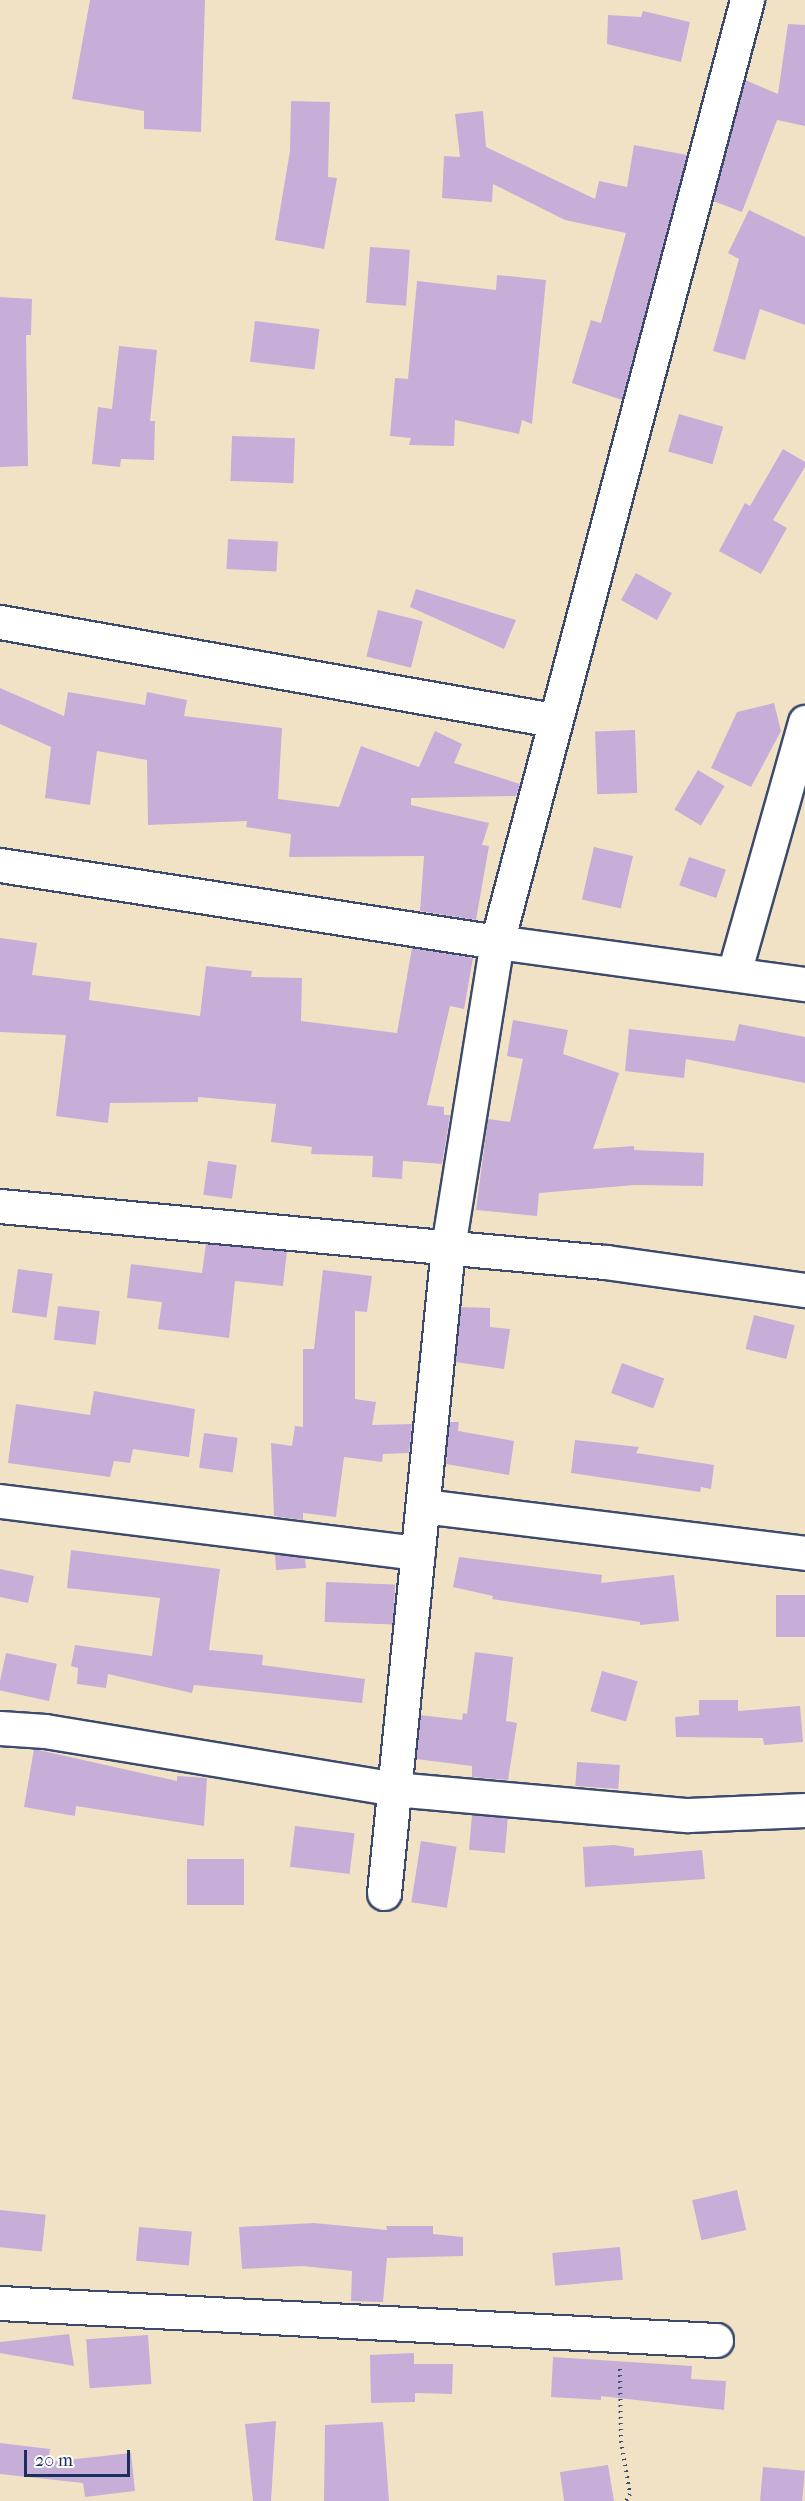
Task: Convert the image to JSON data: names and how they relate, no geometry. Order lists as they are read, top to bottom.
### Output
{
  "scale_bar": "20 m"
}
